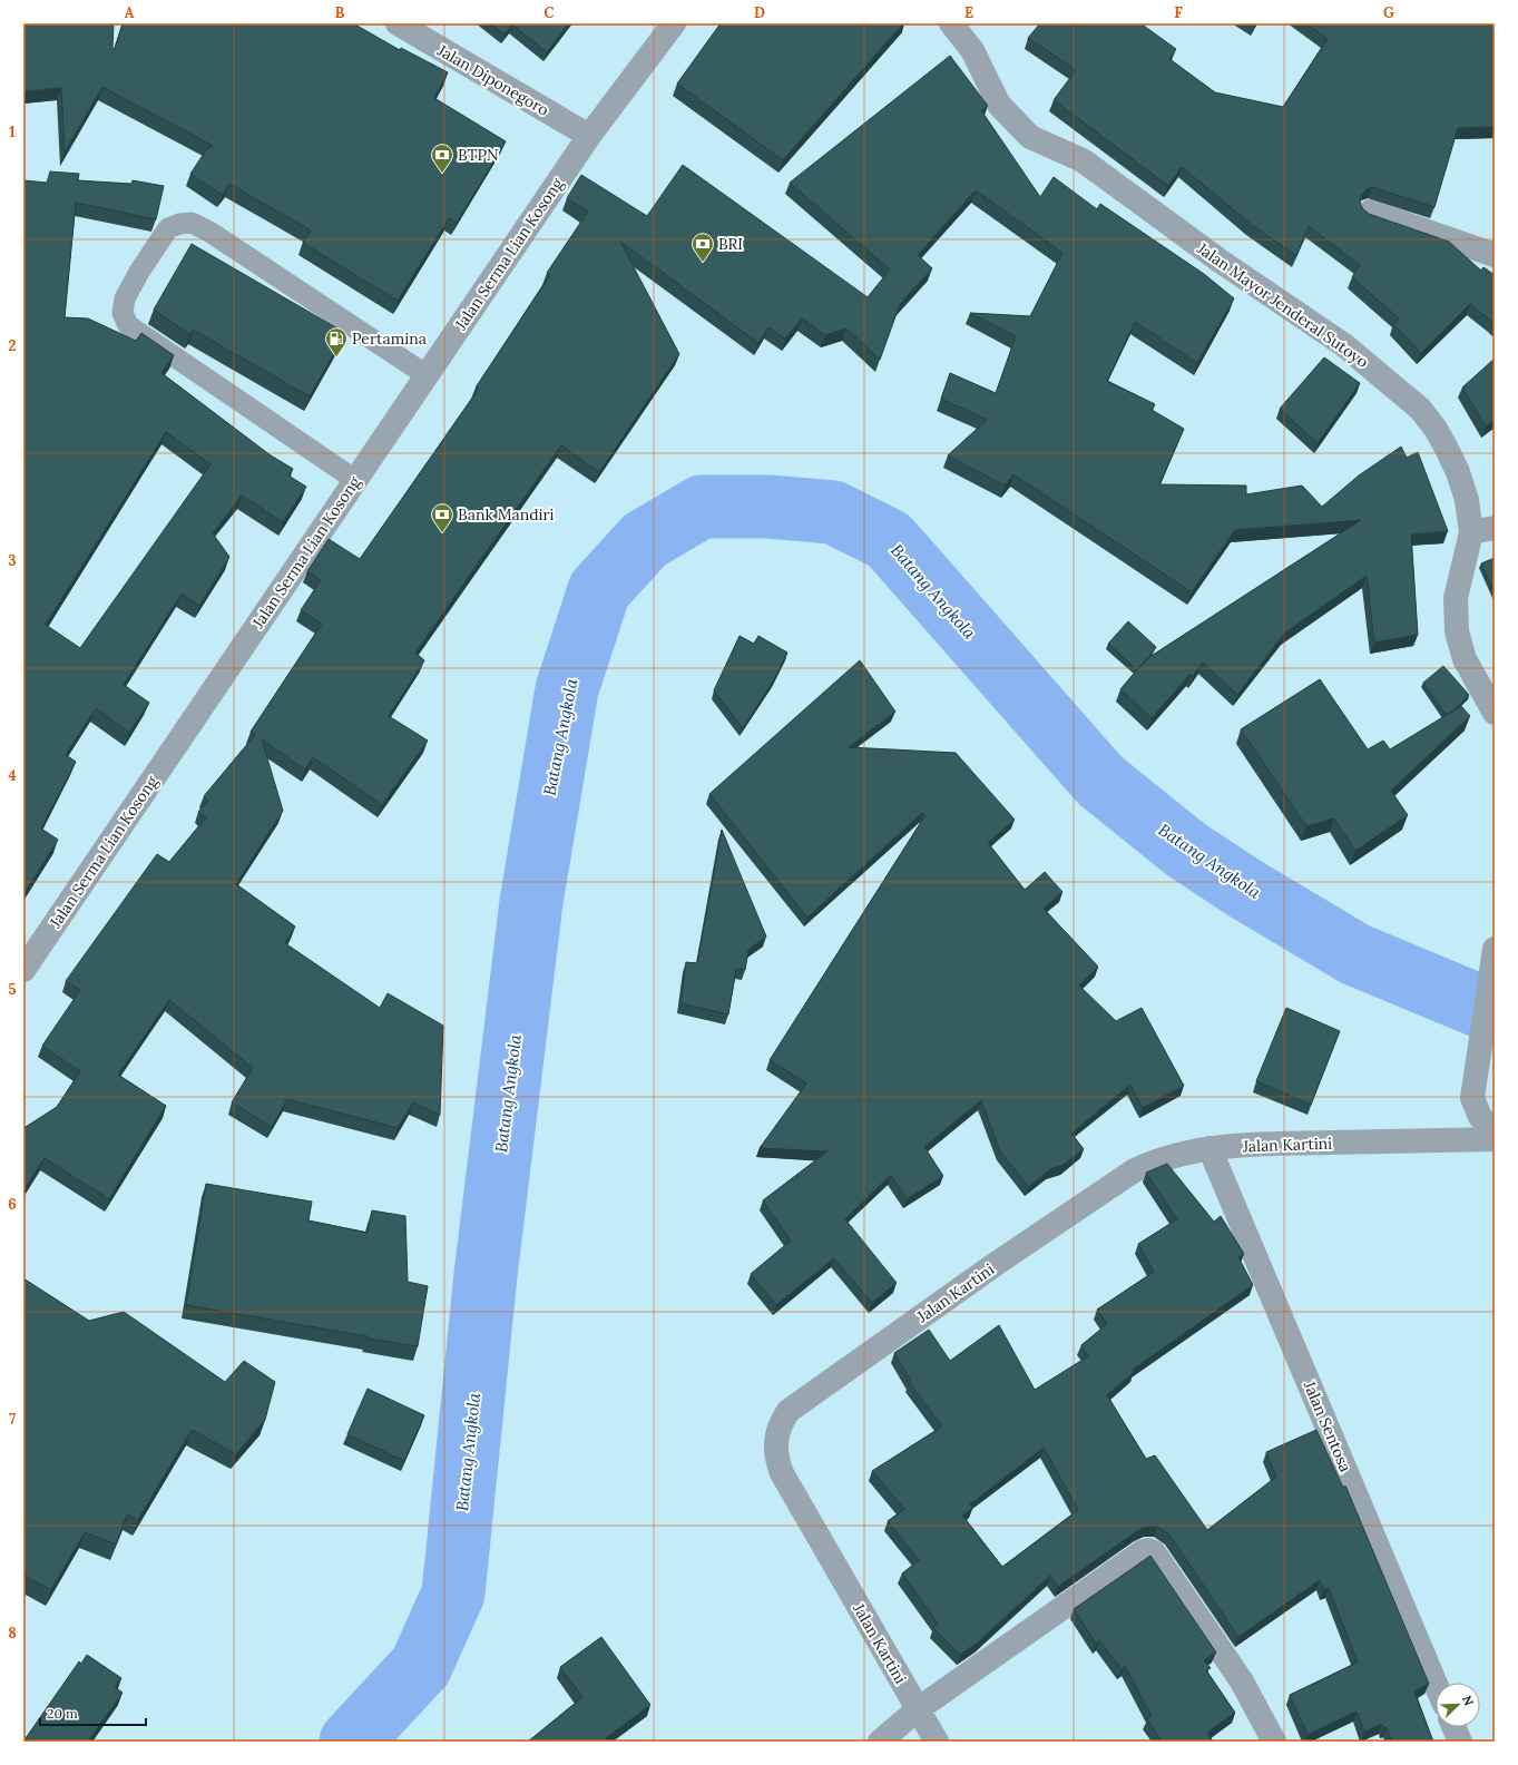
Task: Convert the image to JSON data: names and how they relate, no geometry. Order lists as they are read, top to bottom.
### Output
{
  "streets": {
    "street": [
      "Jalan Diponegoro",
      "Jalan Serma Lian Kosong",
      "Jalan Mayor Jenderal Sutoyo",
      "Jalan Kartini",
      "Jalan Sentosa"
    ]
  },
  "crossings": [
    ["Jalan Diponegoro", "Jalan Serma Lian Kosong"],
    ["Jalan Kartini", "Jalan Sentosa"]
  ],
  "water": ["Batang Angkola"],
  "places": {
    "bank": ["BTPN", "BRI", "Bank Mandiri"],
    "fuel station": ["Pertamina"]
  },
  "scale_bar": "20 m",
  "north": "top right",
  "grid": {
    "columns": [
      "A",
      "B",
      "C",
      "D",
      "E",
      "F",
      "G"
    ],
    "rows": [
      "1",
      "2",
      "3",
      "4",
      "5",
      "6",
      "7",
      "8"
    ]
  }
}
